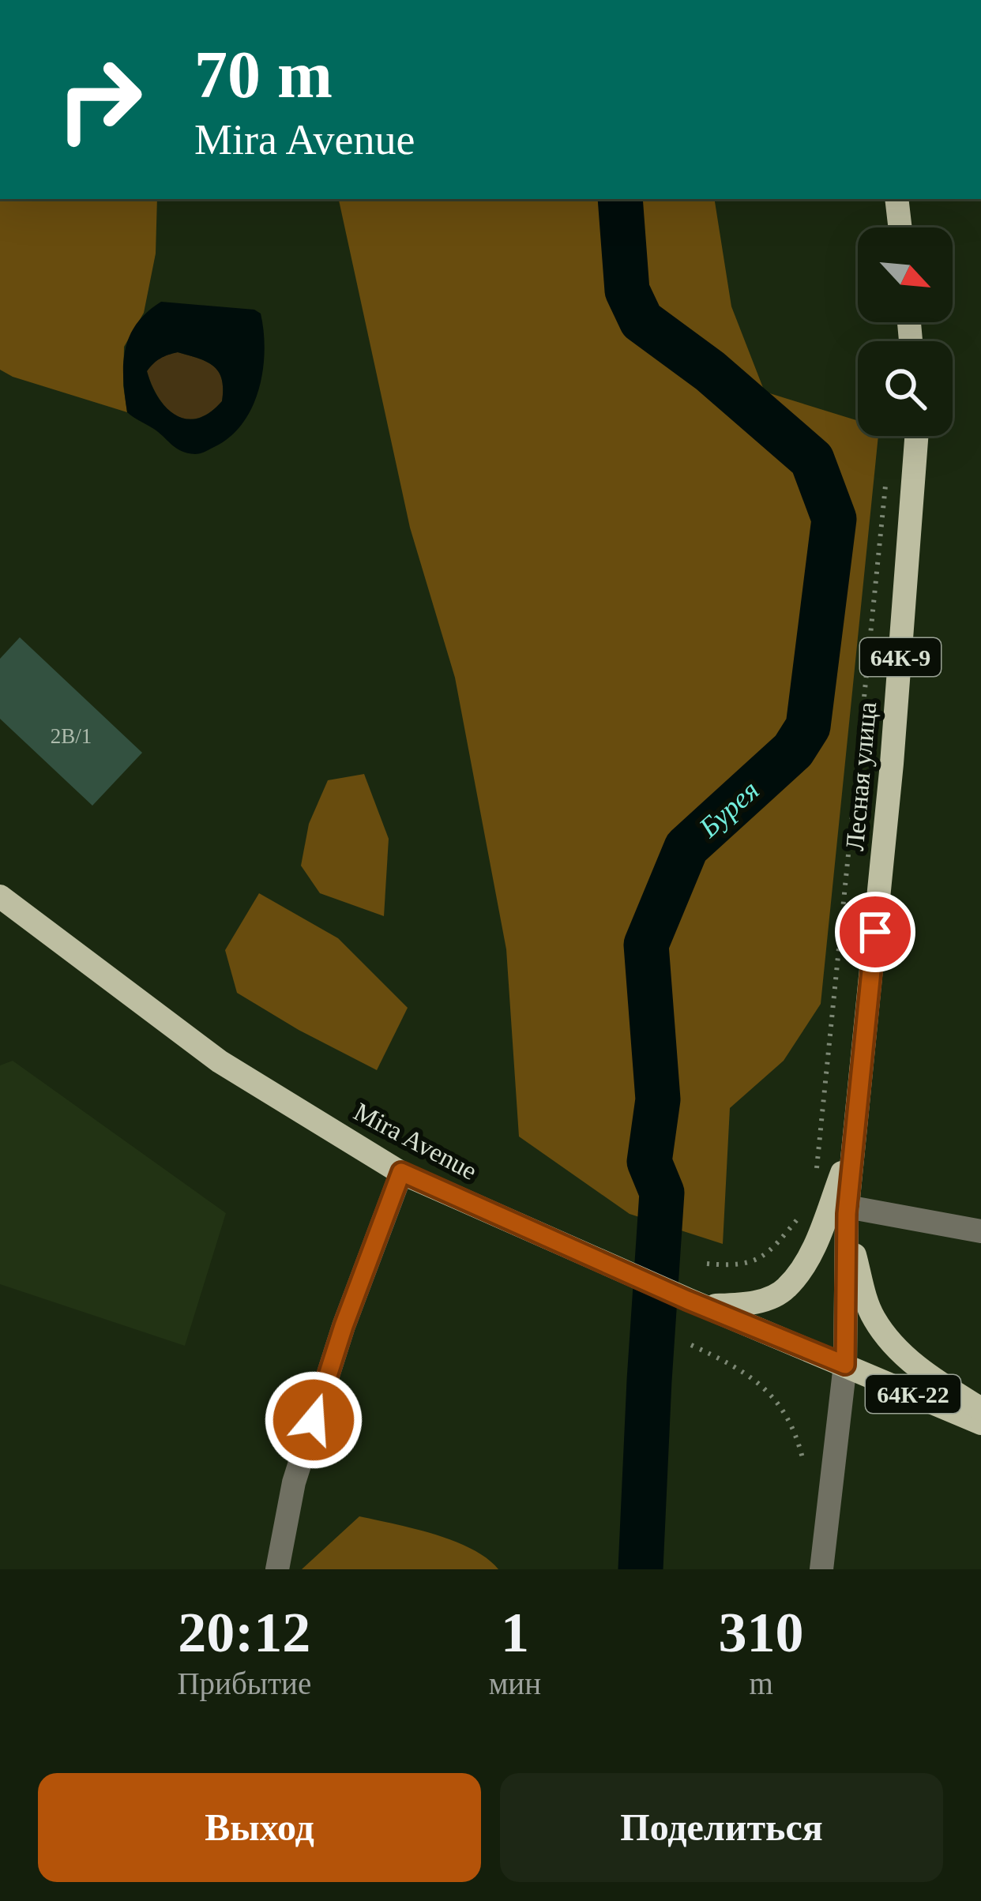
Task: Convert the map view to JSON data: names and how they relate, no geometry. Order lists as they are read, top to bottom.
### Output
{
  "streets": {
    "main road": [
      "64К-9",
      "Лесная улица",
      "Mira Avenue",
      "64К-22"
    ]
  },
  "crossings": [
    ["Лесная улица", "Mira Avenue"],
    ["Лесная улица", "64К-22"],
    ["Mira Avenue", "64К-22"]
  ],
  "water": ["Бурея"],
  "house_numbers": ["2В/1"],
  "north": "bottom right",
  "page": {
    "turn": ["70 m", "Mira Avenue"],
    "eta": [
      "20:12",
      "Прибытие",
      "1",
      "мин",
      "310",
      "m"
    ],
    "buttons": ["Выход", "Поделиться"]
  }
}
